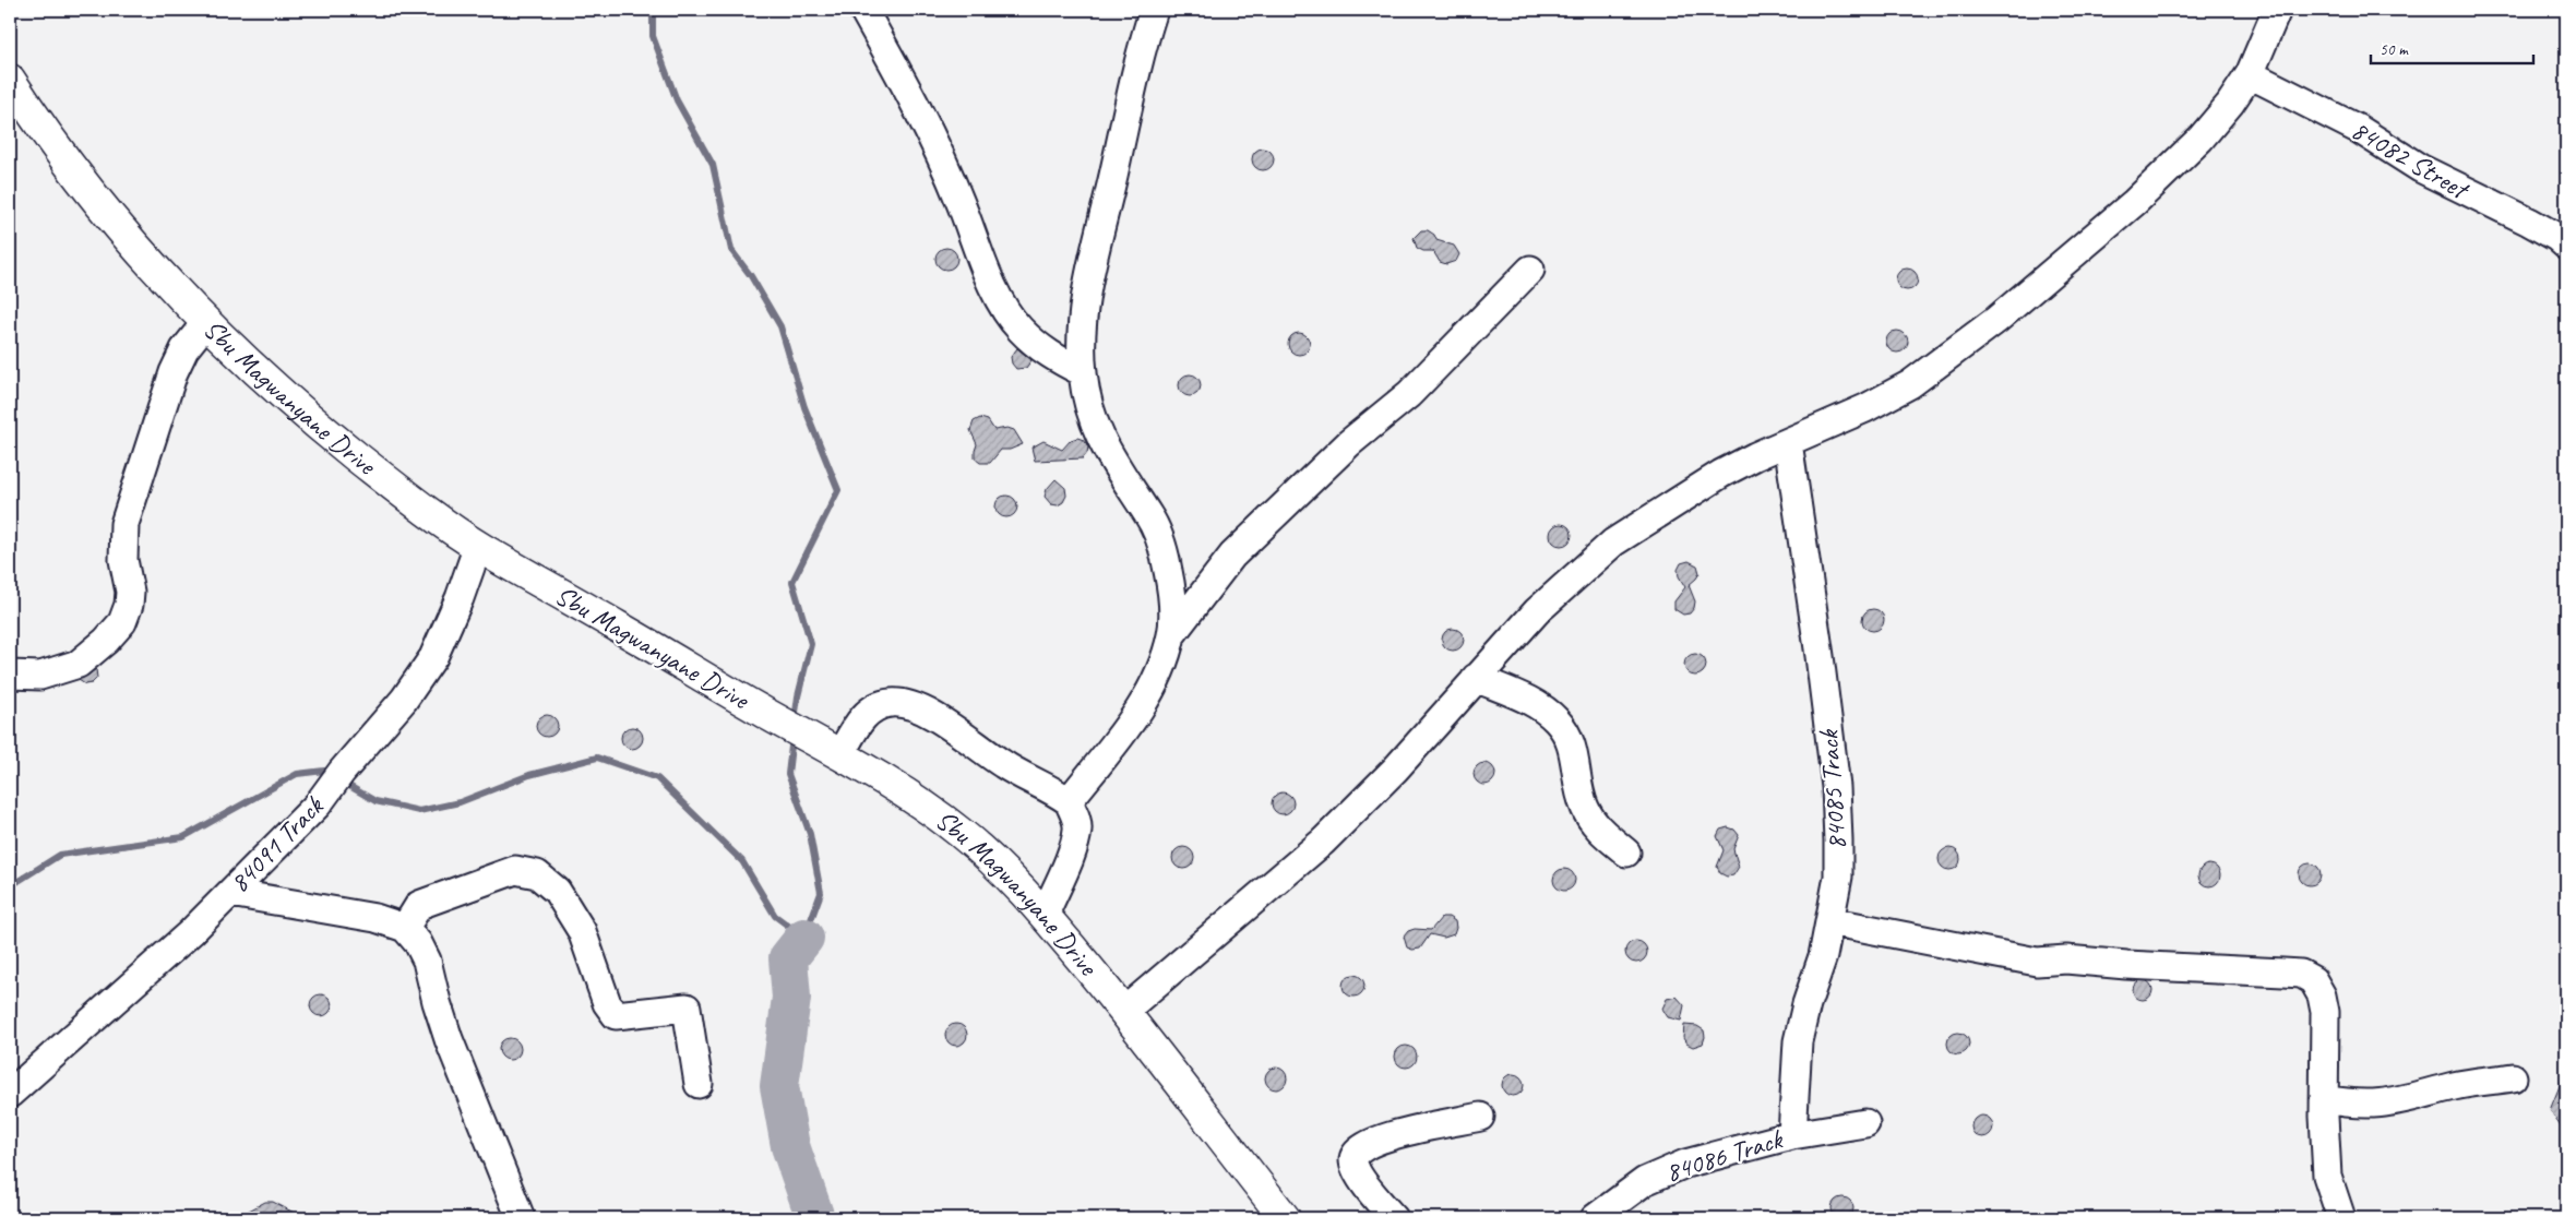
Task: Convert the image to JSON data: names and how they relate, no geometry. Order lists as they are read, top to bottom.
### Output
{
  "streets": {
    "main road": ["Sbu Magwanyane Drive"],
    "street": [
      "84082 Street",
      "84085 Track",
      "84091 Track",
      "84086 Track"
    ]
  },
  "crossings": [
    ["Sbu Magwanyane Drive", "84091 Track"],
    ["84085 Track", "84086 Track"]
  ],
  "scale_bar": "50 m"
}
